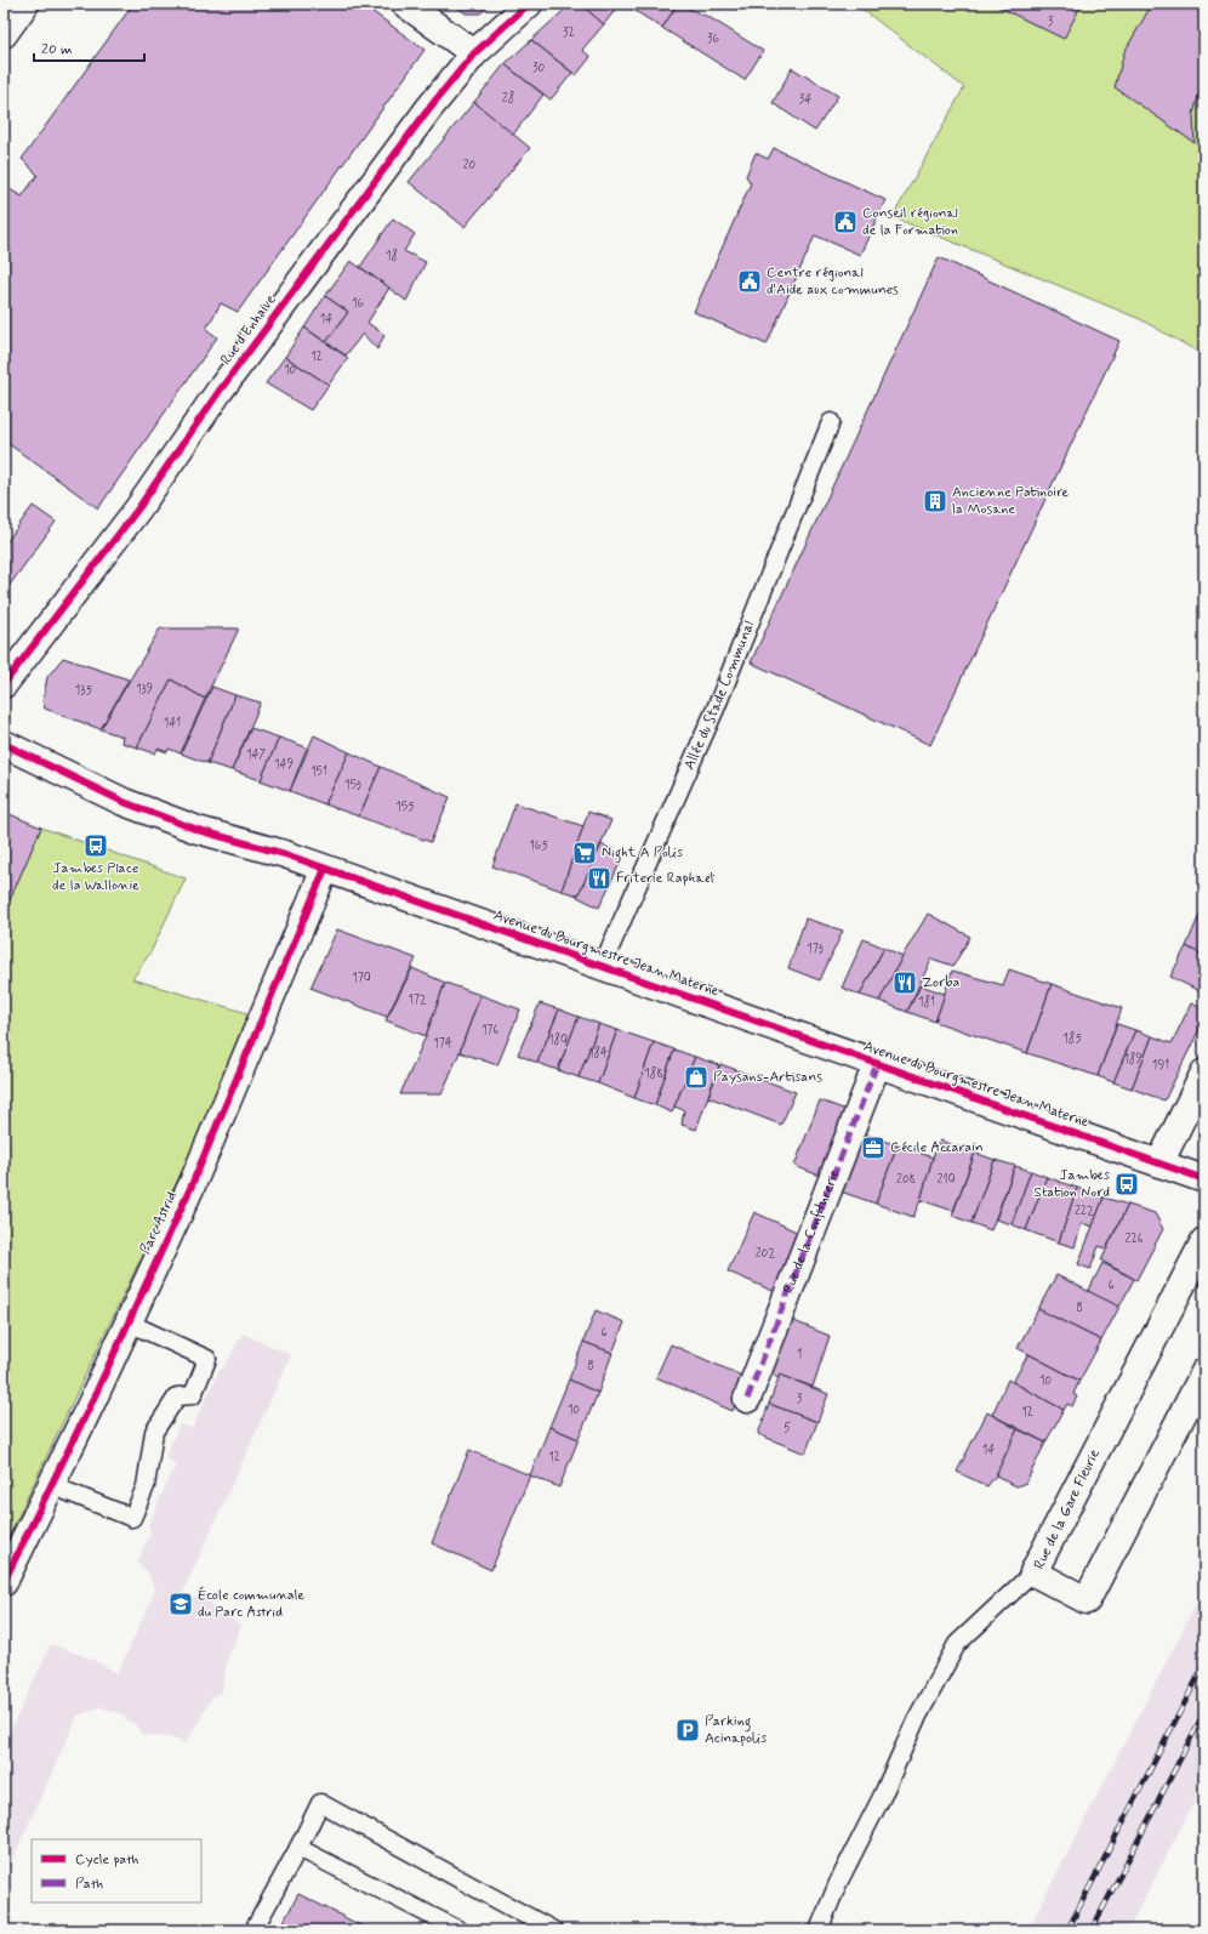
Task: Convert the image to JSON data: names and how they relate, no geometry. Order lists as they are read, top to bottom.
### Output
{
  "streets": {
    "street": [
      "Rue d'Enhaive",
      "Avenue du Bourgmestre Jean Materne",
      "Parc Astrid",
      "Rue de la Confiturerie",
      "Rue de la Gare Fleurie"
    ],
    "lane": ["Allée du Stade Communal"]
  },
  "crossings": [
    ["Allée du Stade Communal", "Avenue du Bourgmestre Jean Materne"],
    ["Avenue du Bourgmestre Jean Materne", "Parc Astrid"],
    ["Avenue du Bourgmestre Jean Materne", "Rue de la Confiturerie"]
  ],
  "places": {
    "public building": ["Conseil régional de la Formation", "Centre régional d'Aide aux communes"],
    "building": ["Ancienne Patinoire la Mosane"],
    "bus stop": ["Jambes Place de la Wallonie", "Jambes Station Nord"],
    "supermarket": ["Night A Polis"],
    "restaurant": ["Friterie Raphaël", "Zorba"],
    "shop": ["Paysans-Artisans"],
    "office": ["Cécile Accarain"],
    "school or university": ["École communale du Parc Astrid"],
    "parking": ["Parking Acinapolis"]
  },
  "house_numbers": [
    "3",
    "32",
    "36",
    "30",
    "28",
    "34",
    "20",
    "18",
    "16",
    "14",
    "12",
    "10",
    "139",
    "135",
    "141",
    "147",
    "149",
    "151",
    "153",
    "155",
    "165",
    "173",
    "170",
    "172",
    "181",
    "176",
    "185",
    "180",
    "174",
    "184",
    "189",
    "191",
    "188",
    "208",
    "210",
    "222",
    "226",
    "202",
    "6",
    "8",
    "6",
    "1",
    "8",
    "10",
    "3",
    "10",
    "12",
    "5",
    "14",
    "12"
  ],
  "legend": ["Cycle path", "Path"],
  "scale_bar": "20 m"
}
